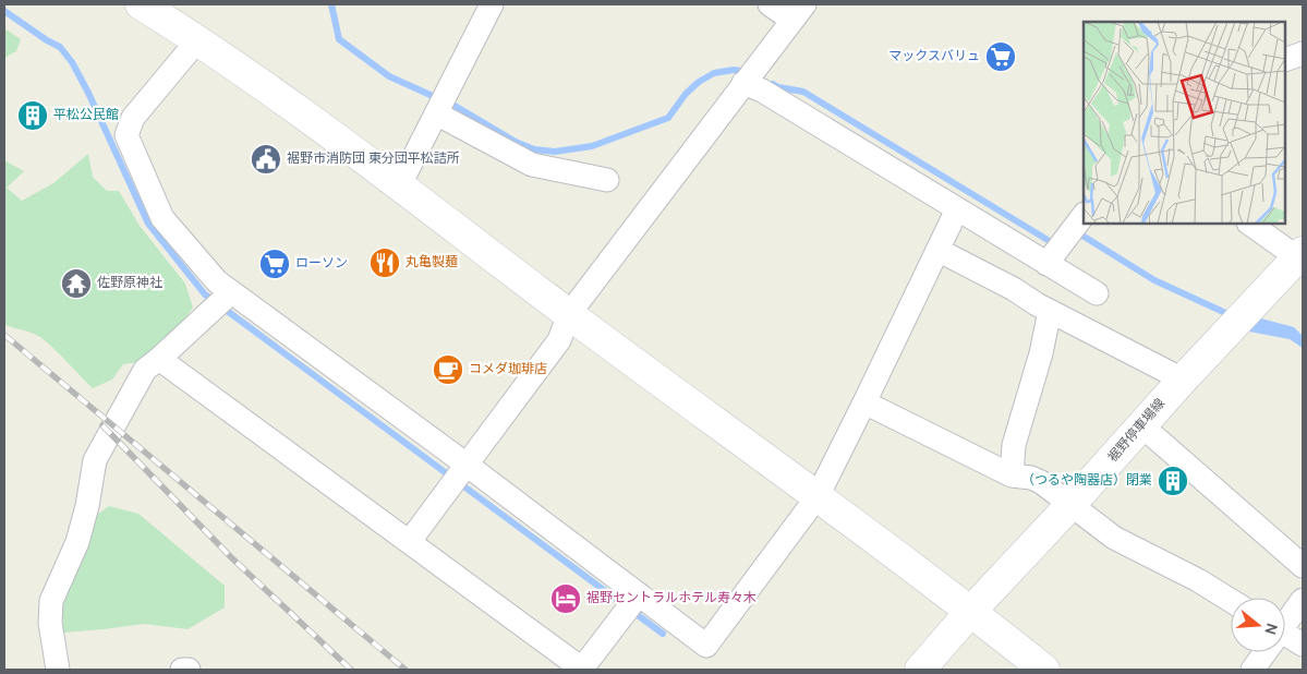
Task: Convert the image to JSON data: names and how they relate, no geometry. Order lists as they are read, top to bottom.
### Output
{
  "streets": {
    "street": ["裾野停車場線"]
  },
  "places": {
    "supermarket": ["マックスバリュ", "ローソン"],
    "building": ["平松公民館", "（つるや陶器店）閉業"],
    "public building": ["裾野市消防団 東分団平松詰所"],
    "restaurant": ["丸亀製麺"],
    "temple": ["佐野原神社"],
    "cafe": ["コメダ珈琲店"],
    "hotel": ["裾野セントラルホテル寿々木"]
  },
  "north": "right"
}
